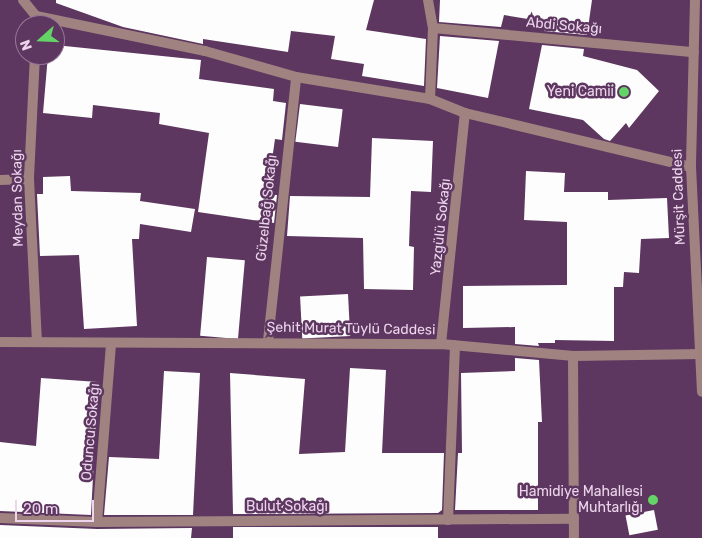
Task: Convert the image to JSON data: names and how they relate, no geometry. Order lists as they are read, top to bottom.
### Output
{
  "streets": {
    "street": [
      "Abdi Sokağı",
      "Mürşit Caddesi",
      "Meydan Sokağı",
      "Güzelbağ Sokağı",
      "Yazgülü Sokağı",
      "Şehit Murat Tüylü Caddesi",
      "Oduncu Sokağı",
      "Bulut Sokağı"
    ]
  },
  "crossings": [
    ["Abdi Sokağı", "Mürşit Caddesi"],
    ["Mürşit Caddesi", "Şehit Murat Tüylü Caddesi"],
    ["Meydan Sokağı", "Şehit Murat Tüylü Caddesi"],
    ["Güzelbağ Sokağı", "Şehit Murat Tüylü Caddesi"],
    ["Yazgülü Sokağı", "Şehit Murat Tüylü Caddesi"],
    ["Şehit Murat Tüylü Caddesi", "Oduncu Sokağı"],
    ["Oduncu Sokağı", "Bulut Sokağı"]
  ],
  "places": ["Yeni Camii", "Hamidiye Mahallesi Muhtarlığı"],
  "scale_bar": "20 m",
  "north": "left"
}
